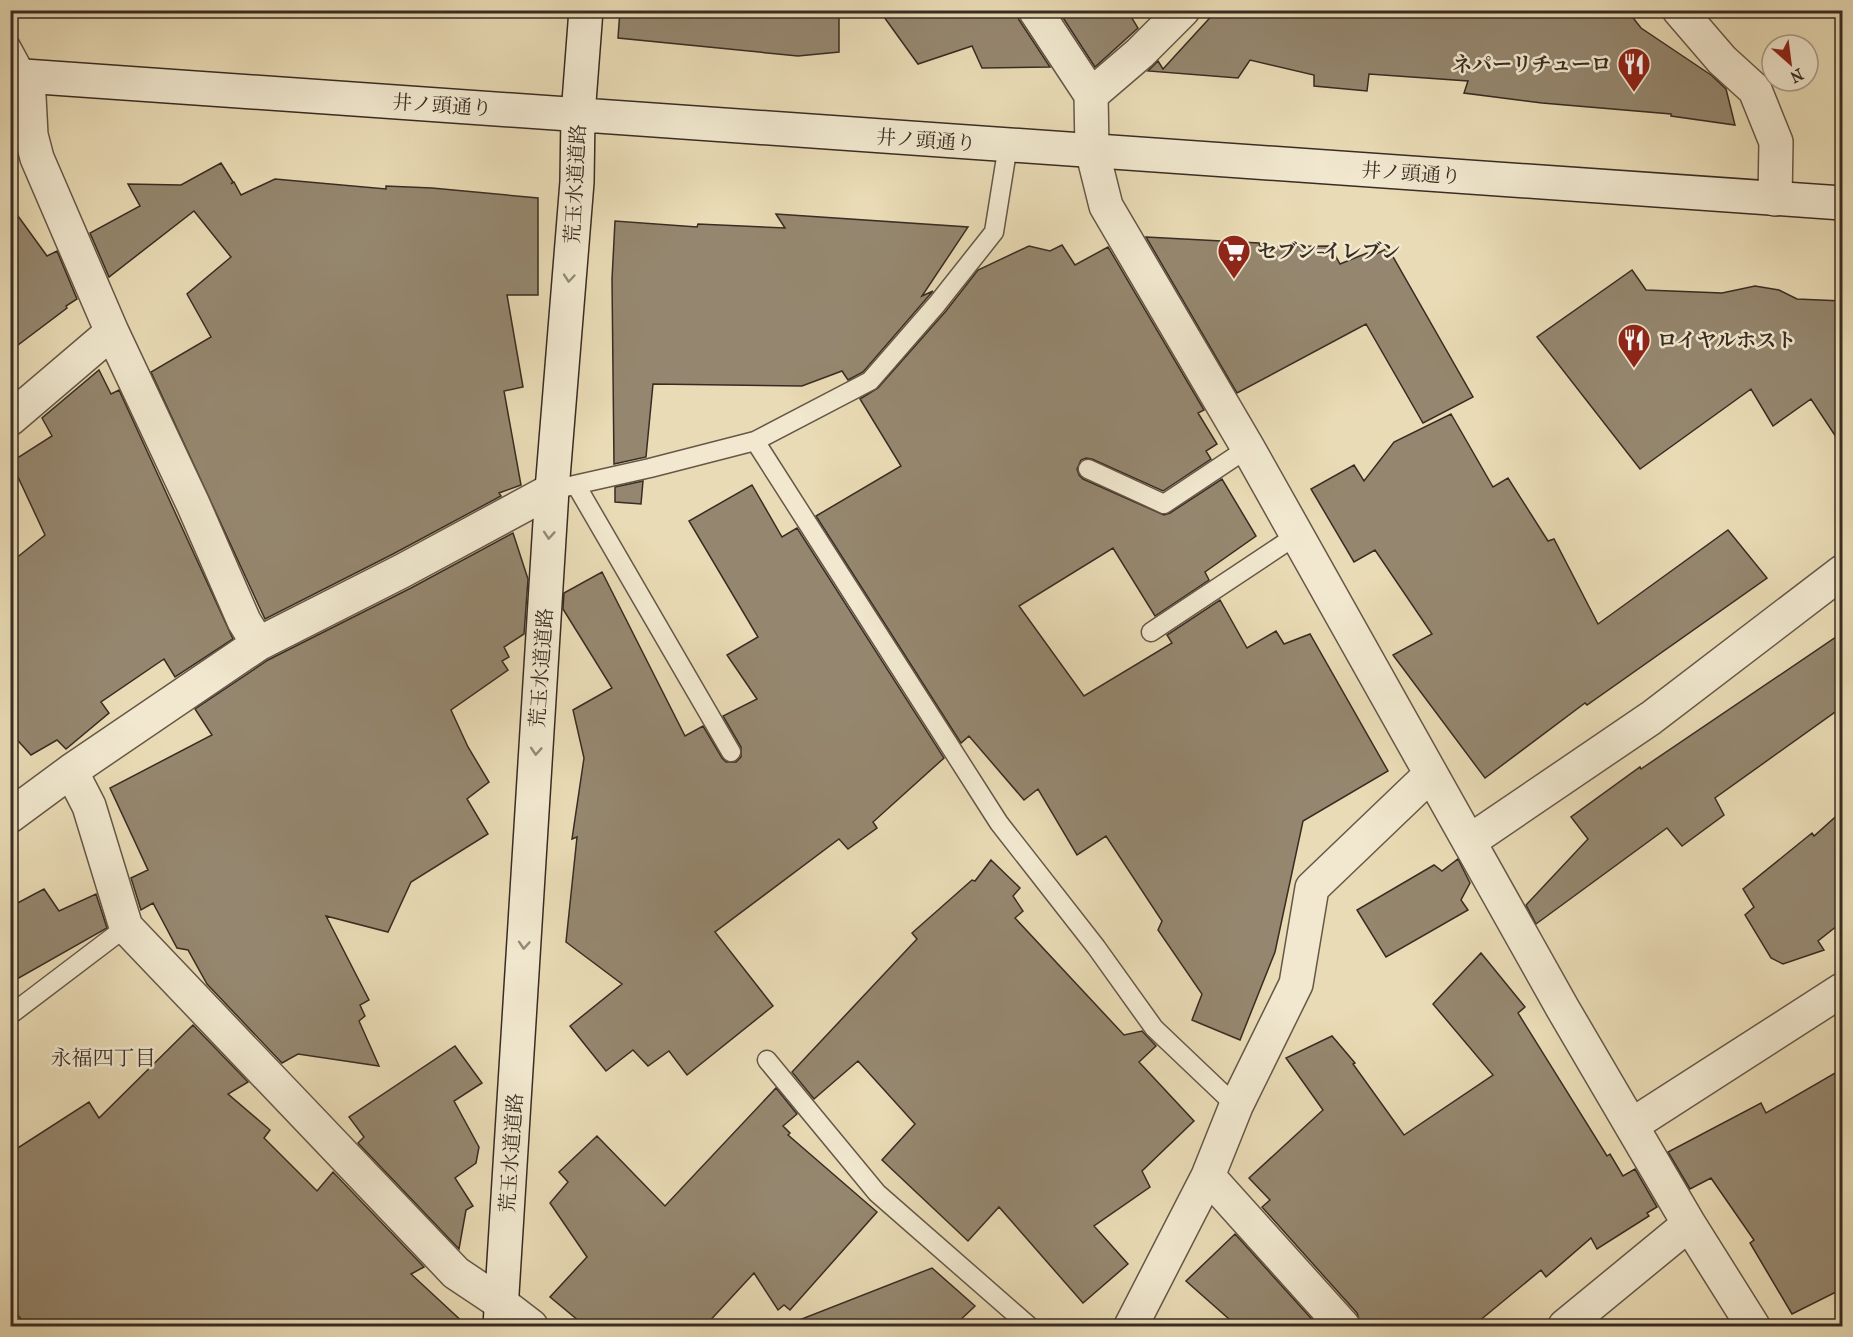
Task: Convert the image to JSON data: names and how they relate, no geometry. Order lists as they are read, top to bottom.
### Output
{
  "streets": {
    "street": ["井ノ頭通り", "荒玉水道道路"]
  },
  "crossings": [
    ["井ノ頭通り", "荒玉水道道路"]
  ],
  "one_way": ["荒玉水道道路"],
  "districts": ["永福四丁目"],
  "places": {
    "restaurant": ["ネパーリチューロ", "ロイヤルホスト"],
    "supermarket": ["セブン-イレブン"]
  },
  "north": "bottom right"
}
